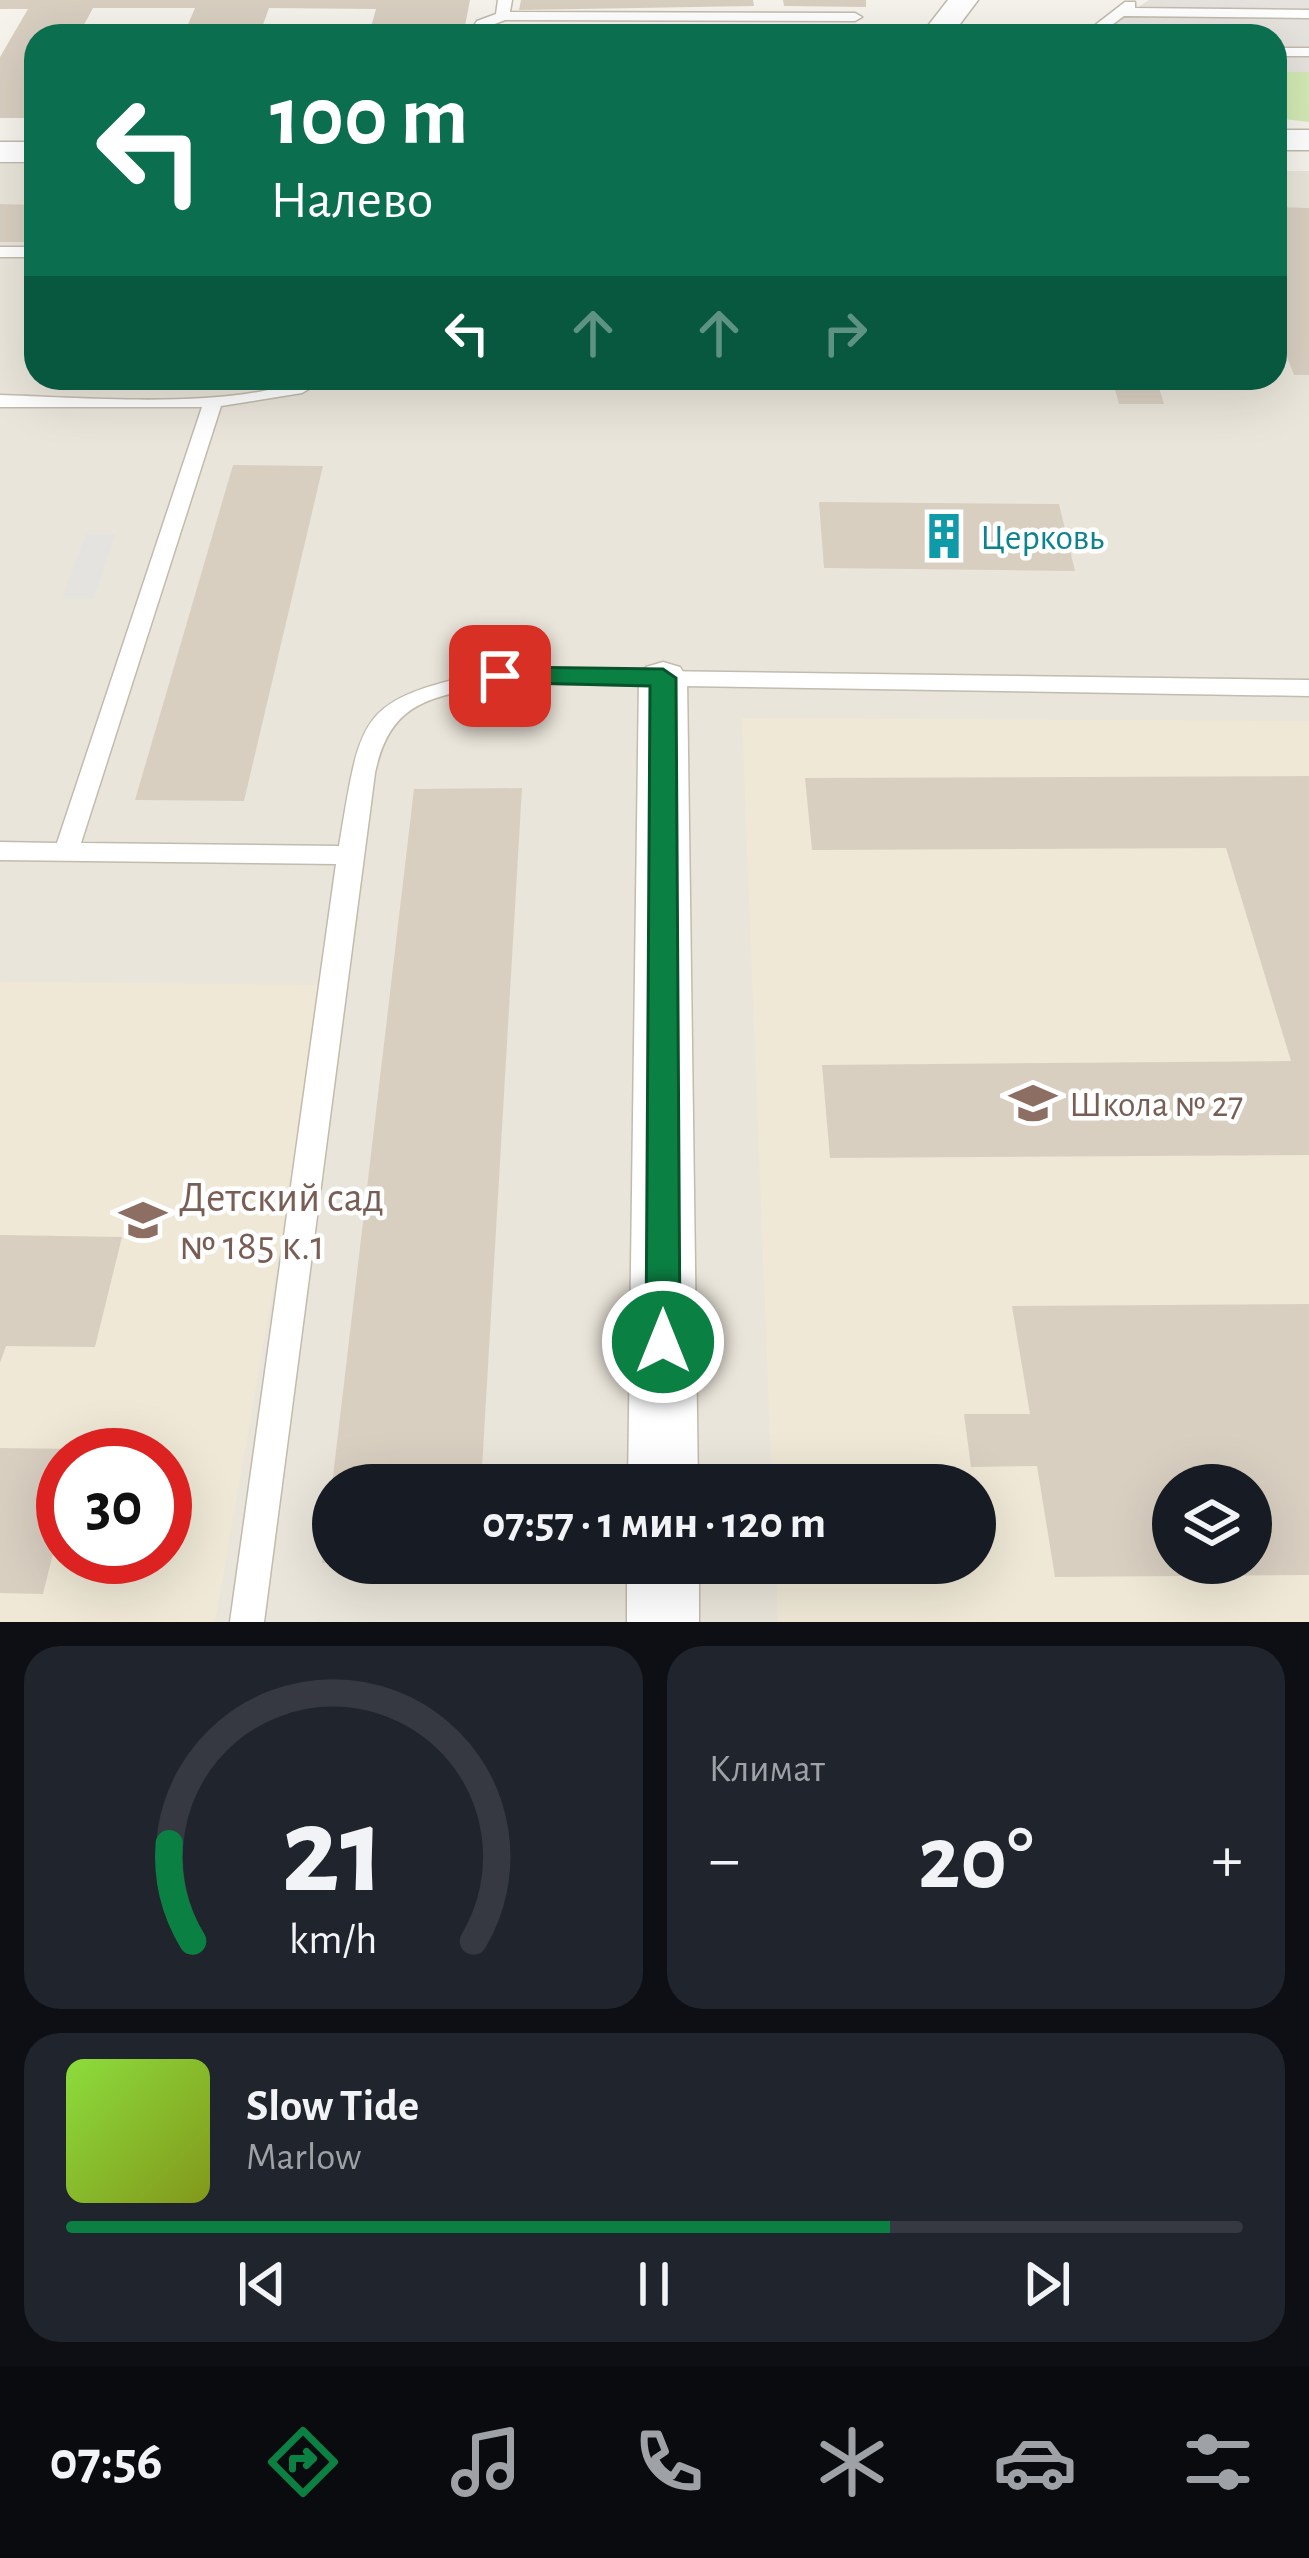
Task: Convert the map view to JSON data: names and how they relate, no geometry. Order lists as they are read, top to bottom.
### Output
{
  "places": {
    "building": ["Церковь"],
    "school or university": ["Школа № 27", "Детский сад № 185 к.1"]
  },
  "page": {
    "turn": ["100 m", "Налево"],
    "limit": "30",
    "trip": "07:57 · 1 мин · 120 m",
    "tile": "Климат",
    "heat": ["−", "20°", "+"],
    "song": ["Slow Tide", "Marlow"],
    "tabs": "07:56",
    "gauge": ["21", "km/h"]
  }
}
